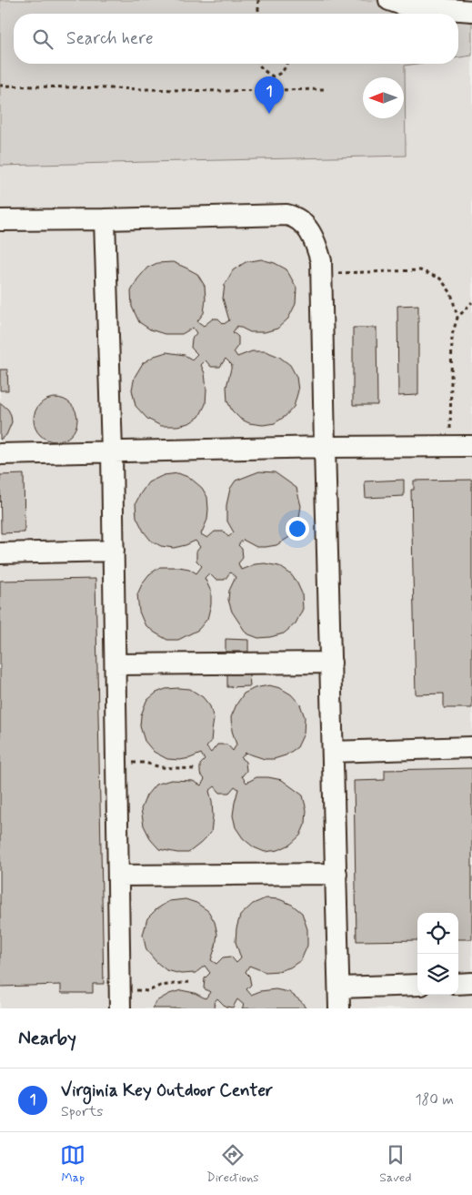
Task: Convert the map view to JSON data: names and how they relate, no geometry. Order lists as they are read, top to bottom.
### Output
{
  "north": "left",
  "page": {
    "search": "Search here",
    "pins": "1",
    "heading": "Nearby",
    "list": [
      {
        "mark": "1",
        "name": "Virginia Key Outdoor Center",
        "note": "Sports",
        "value": "180 m"
      }
    ],
    "nav": ["Map", "Directions", "Saved"]
  }
}
